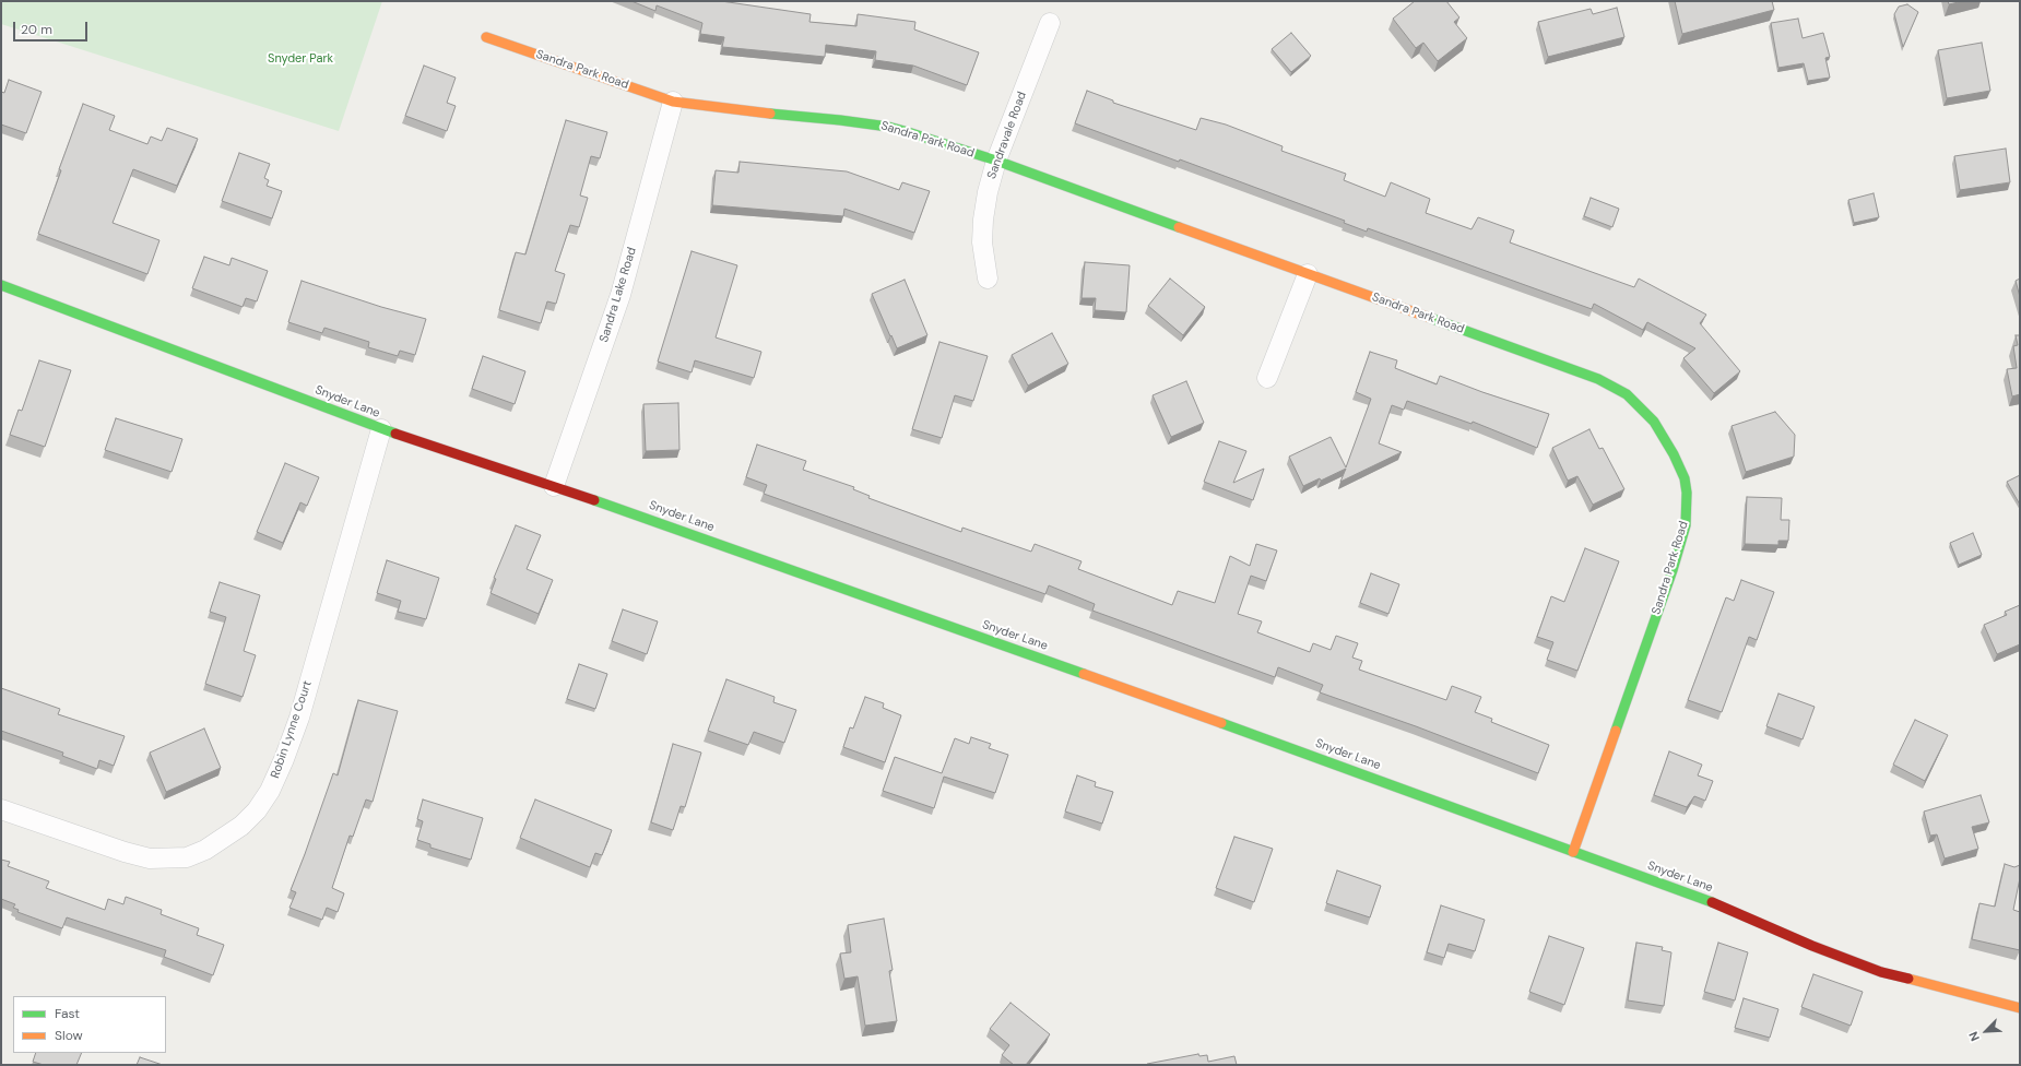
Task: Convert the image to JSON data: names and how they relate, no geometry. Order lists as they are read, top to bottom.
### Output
{
  "streets": {
    "street": [
      "Sandra Park Road",
      "Sandravale Road",
      "Sandra Lake Road",
      "Snyder Lane",
      "Robin Lynne Court"
    ]
  },
  "crossings": [
    ["Sandra Park Road", "Sandravale Road"],
    ["Sandra Park Road", "Sandra Lake Road"],
    ["Sandra Park Road", "Snyder Lane"],
    ["Sandra Lake Road", "Snyder Lane"],
    ["Snyder Lane", "Robin Lynne Court"]
  ],
  "parks": ["Snyder Park"],
  "legend": ["Fast", "Slow"],
  "scale_bar": "20 m",
  "north": "bottom left"
}
